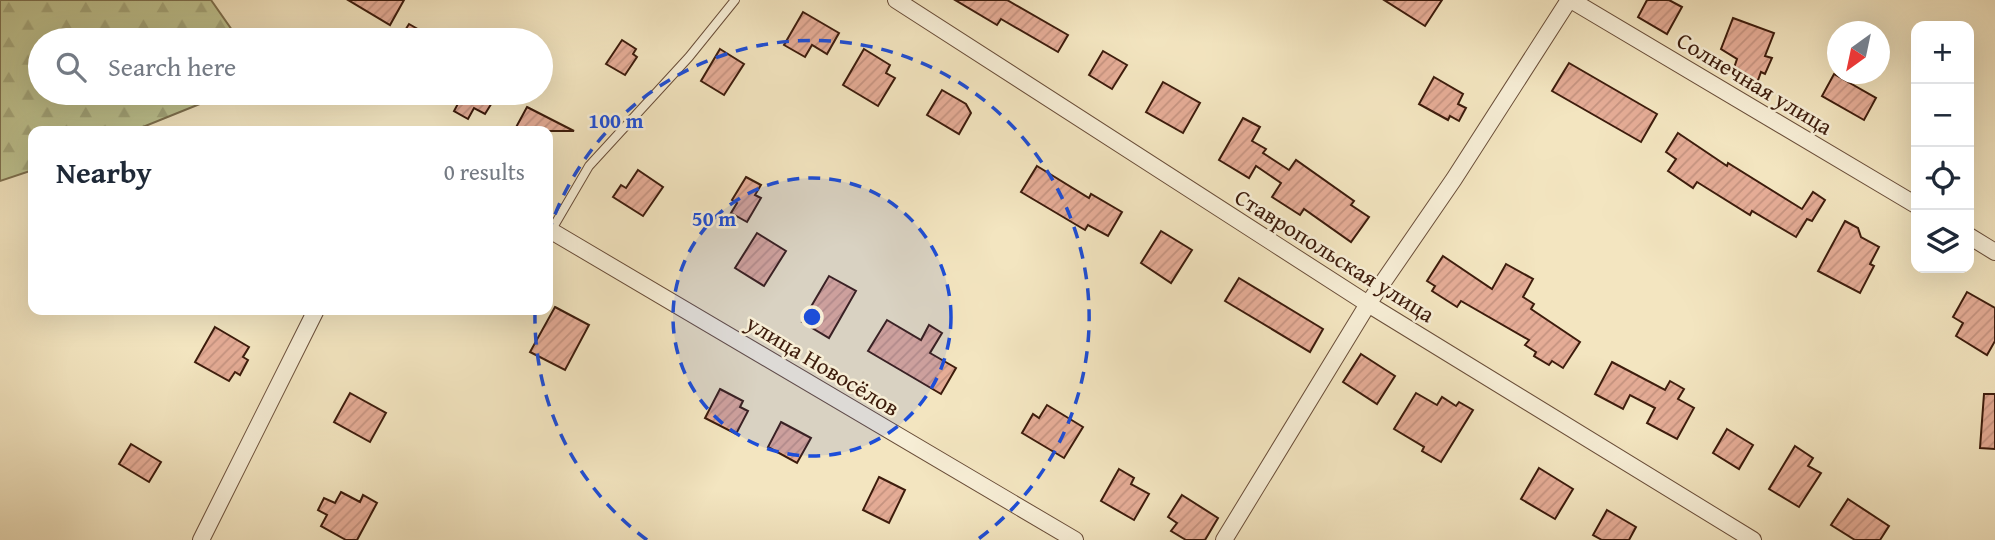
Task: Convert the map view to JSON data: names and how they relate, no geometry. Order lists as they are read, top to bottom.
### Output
{
  "streets": {
    "street": ["Солнечная улица", "Ставропольская улица", "улица Новосёлов"]
  },
  "north": "bottom left",
  "page": {
    "map_buttons": ["+", "−"],
    "search": "Search here",
    "heading": ["Nearby", "0 results"]
  },
  "rings": ["100 m", "50 m"]
}
